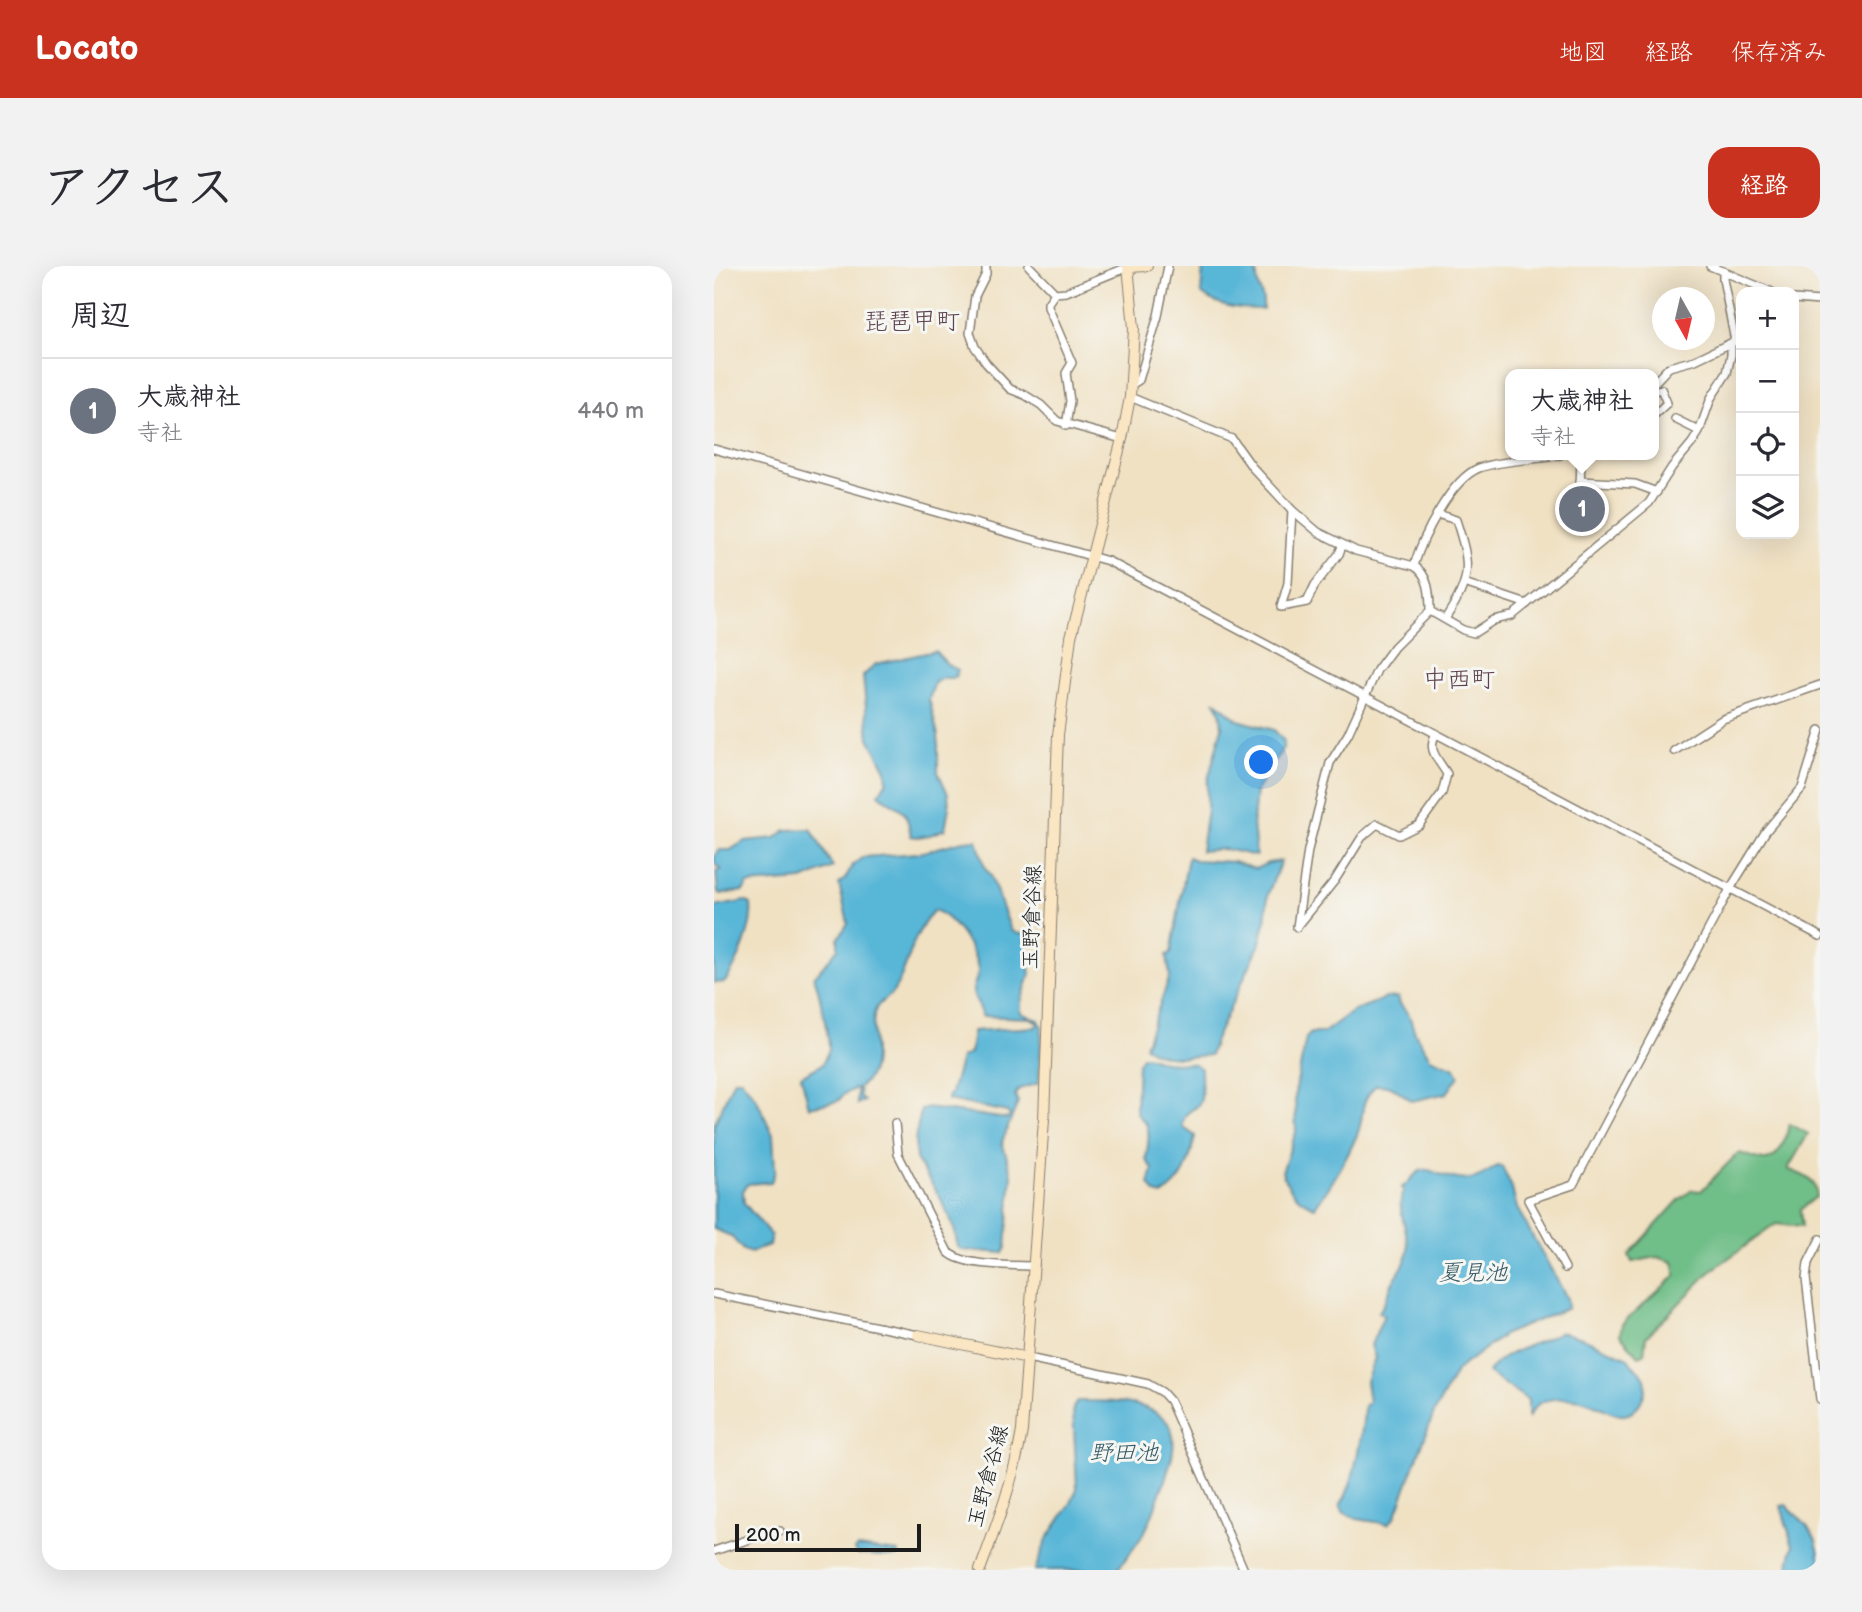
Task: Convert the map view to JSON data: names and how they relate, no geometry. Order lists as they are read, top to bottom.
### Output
{
  "streets": {
    "main road": ["玉野倉谷線"]
  },
  "districts": ["琵琶甲町", "中西町"],
  "water": ["夏見池", "野田池"],
  "scale_bar": "200 m",
  "north": "bottom",
  "page": {
    "header": "Locato",
    "nav": ["地図", "経路", "保存済み"],
    "title": "アクセス",
    "buttons": "経路",
    "heading": "周辺",
    "map_buttons": ["+", "−"],
    "list": [
      {
        "mark": "1",
        "name": "大歳神社",
        "note": "寺社",
        "value": "440 m"
      }
    ],
    "popup": ["大歳神社", "寺社"],
    "pins": "1",
    "scale": "200 m"
  }
}
